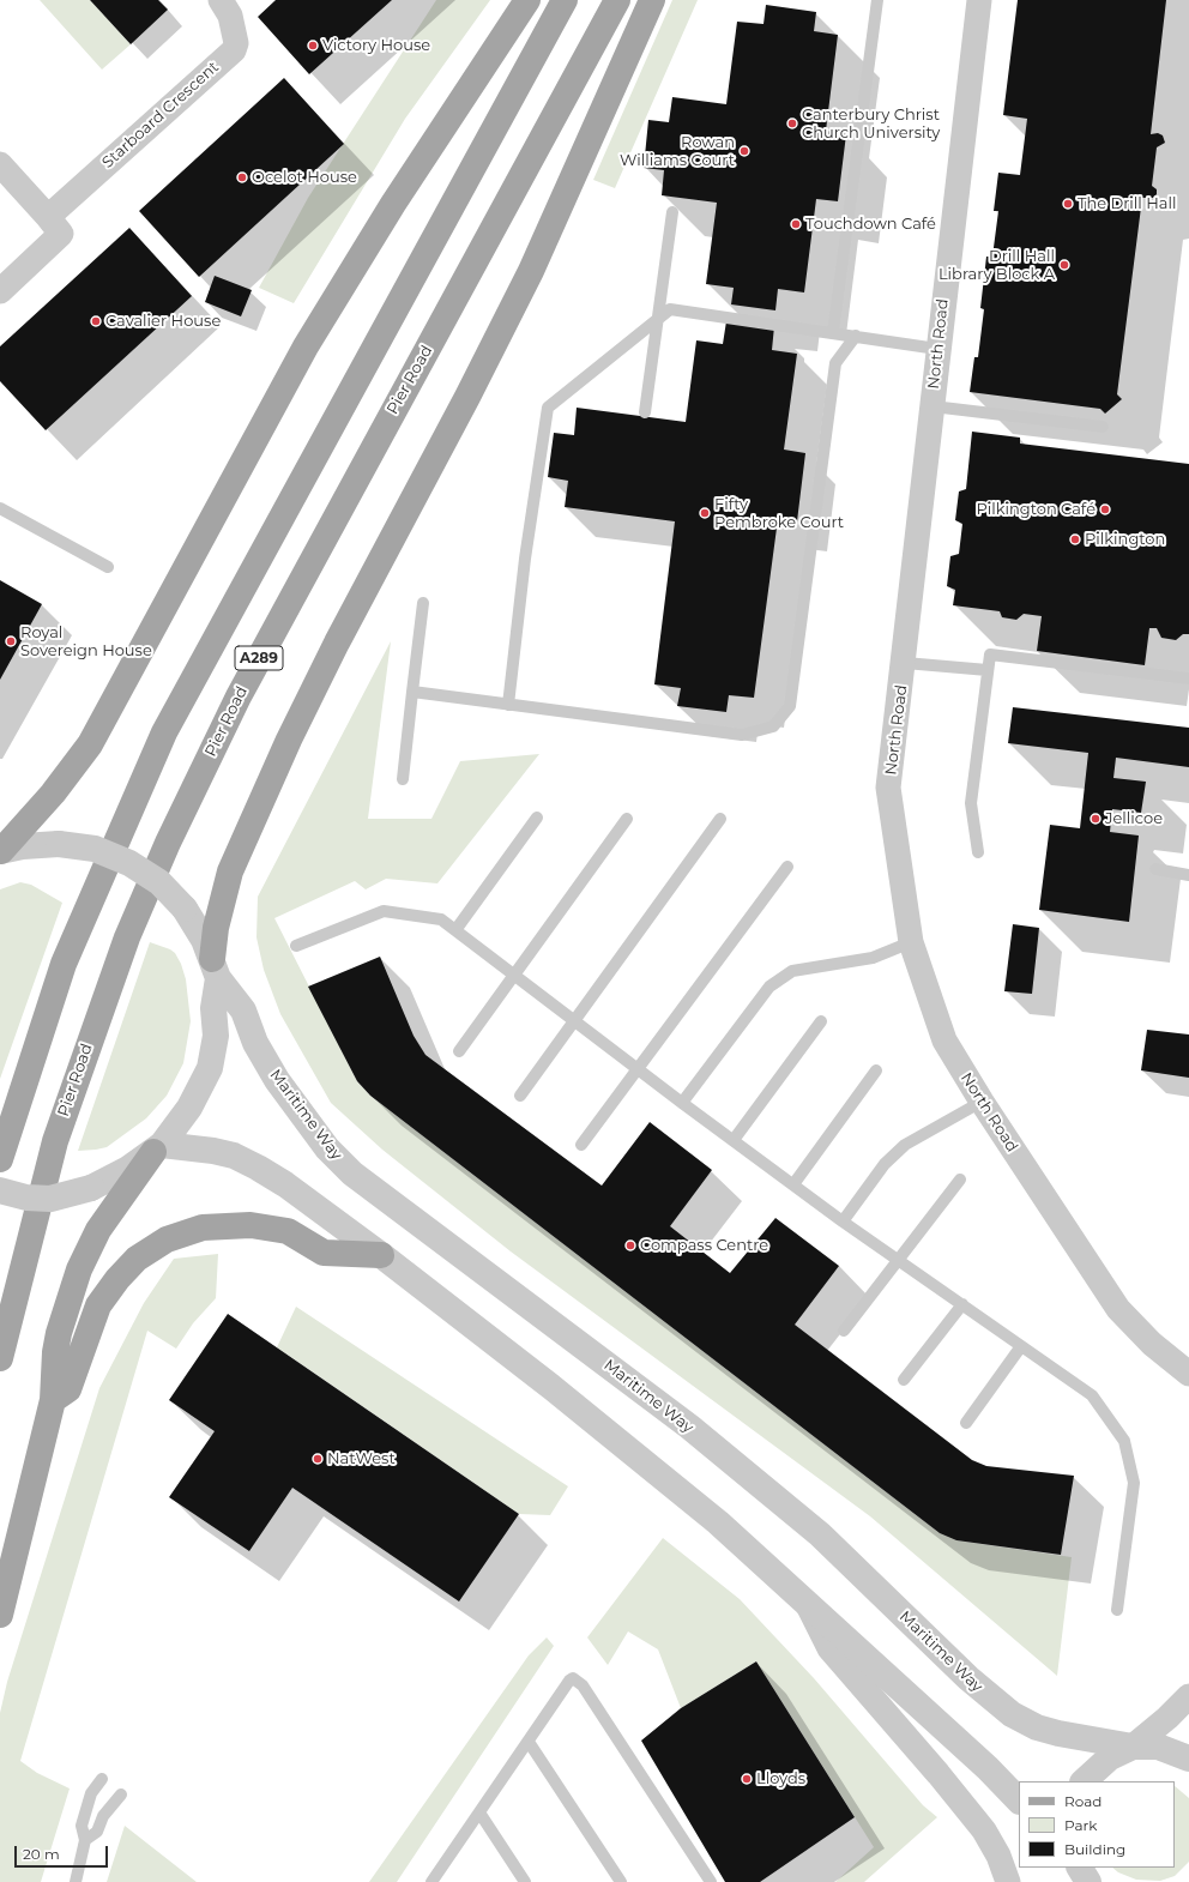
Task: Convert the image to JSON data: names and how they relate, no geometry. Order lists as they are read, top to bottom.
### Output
{
  "streets": {
    "main road": ["Pier Road", "A289"],
    "street": ["Starboard Crescent", "North Road", "Maritime Way"]
  },
  "places": [
    "Victory House",
    "Canterbury Christ Church University",
    "Rowan Williams Court",
    "Ocelot House",
    "The Drill Hall",
    "Touchdown Café",
    "Drill Hall Library Block A",
    "Cavalier House",
    "Pilkington Café",
    "Fifty Pembroke Court",
    "Pilkington",
    "Royal Sovereign House",
    "Jellicoe",
    "Compass Centre",
    "NatWest",
    "Lloyds"
  ],
  "legend": ["Road", "Park", "Building"],
  "scale_bar": "20 m"
}
